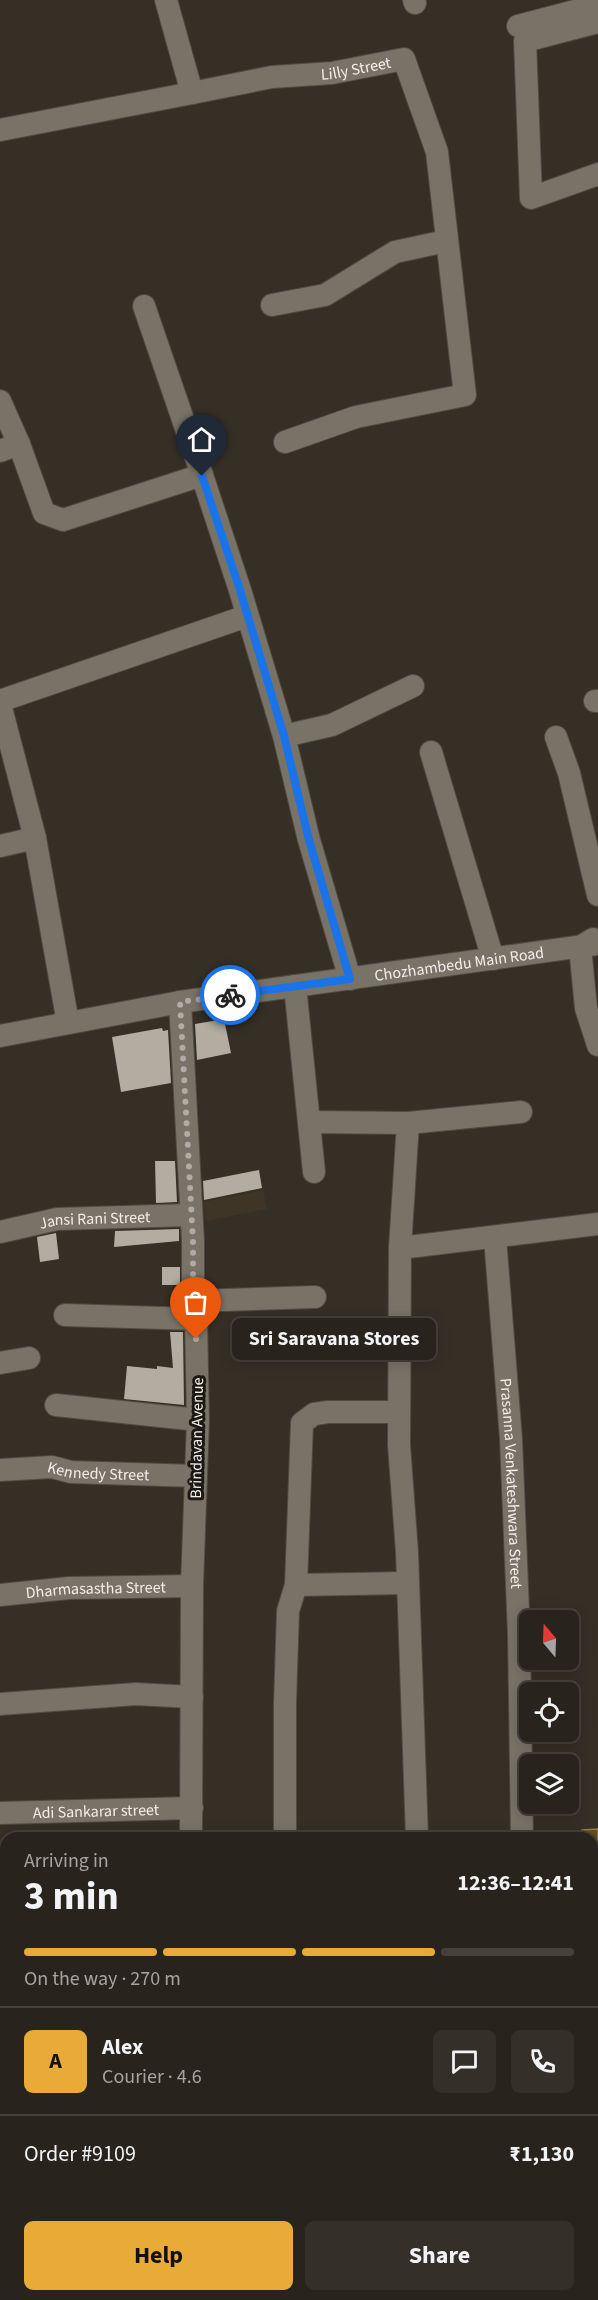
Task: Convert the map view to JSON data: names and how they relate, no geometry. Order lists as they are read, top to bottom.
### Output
{
  "streets": {
    "street": [
      "Lilly Street",
      "Chozhambedu Main Road",
      "Jansi Rani Street",
      "Brindavan Avenue",
      "Kennedy Street",
      "Prasanna Venkateshwara Street",
      "Dharmasastha Street",
      "Adi Sankarar street"
    ]
  },
  "crossings": [
    ["Chozhambedu Main Road", "Brindavan Avenue"],
    ["Jansi Rani Street", "Brindavan Avenue"],
    ["Brindavan Avenue", "Kennedy Street"],
    ["Brindavan Avenue", "Dharmasastha Street"],
    ["Brindavan Avenue", "Adi Sankarar street"]
  ],
  "places": ["Sri Saravana Stores"],
  "north": "top",
  "page": {
    "bubble": "Sri Saravana Stores",
    "heading": ["3 min", "Arriving in", "12:36–12:41"],
    "panel": [
      "Alex",
      "Courier · 4.6",
      "Order #9109",
      "₹1,130"
    ],
    "bar": "On the way · 270 m",
    "round": "A",
    "buttons": ["Help", "Share"]
  }
}
